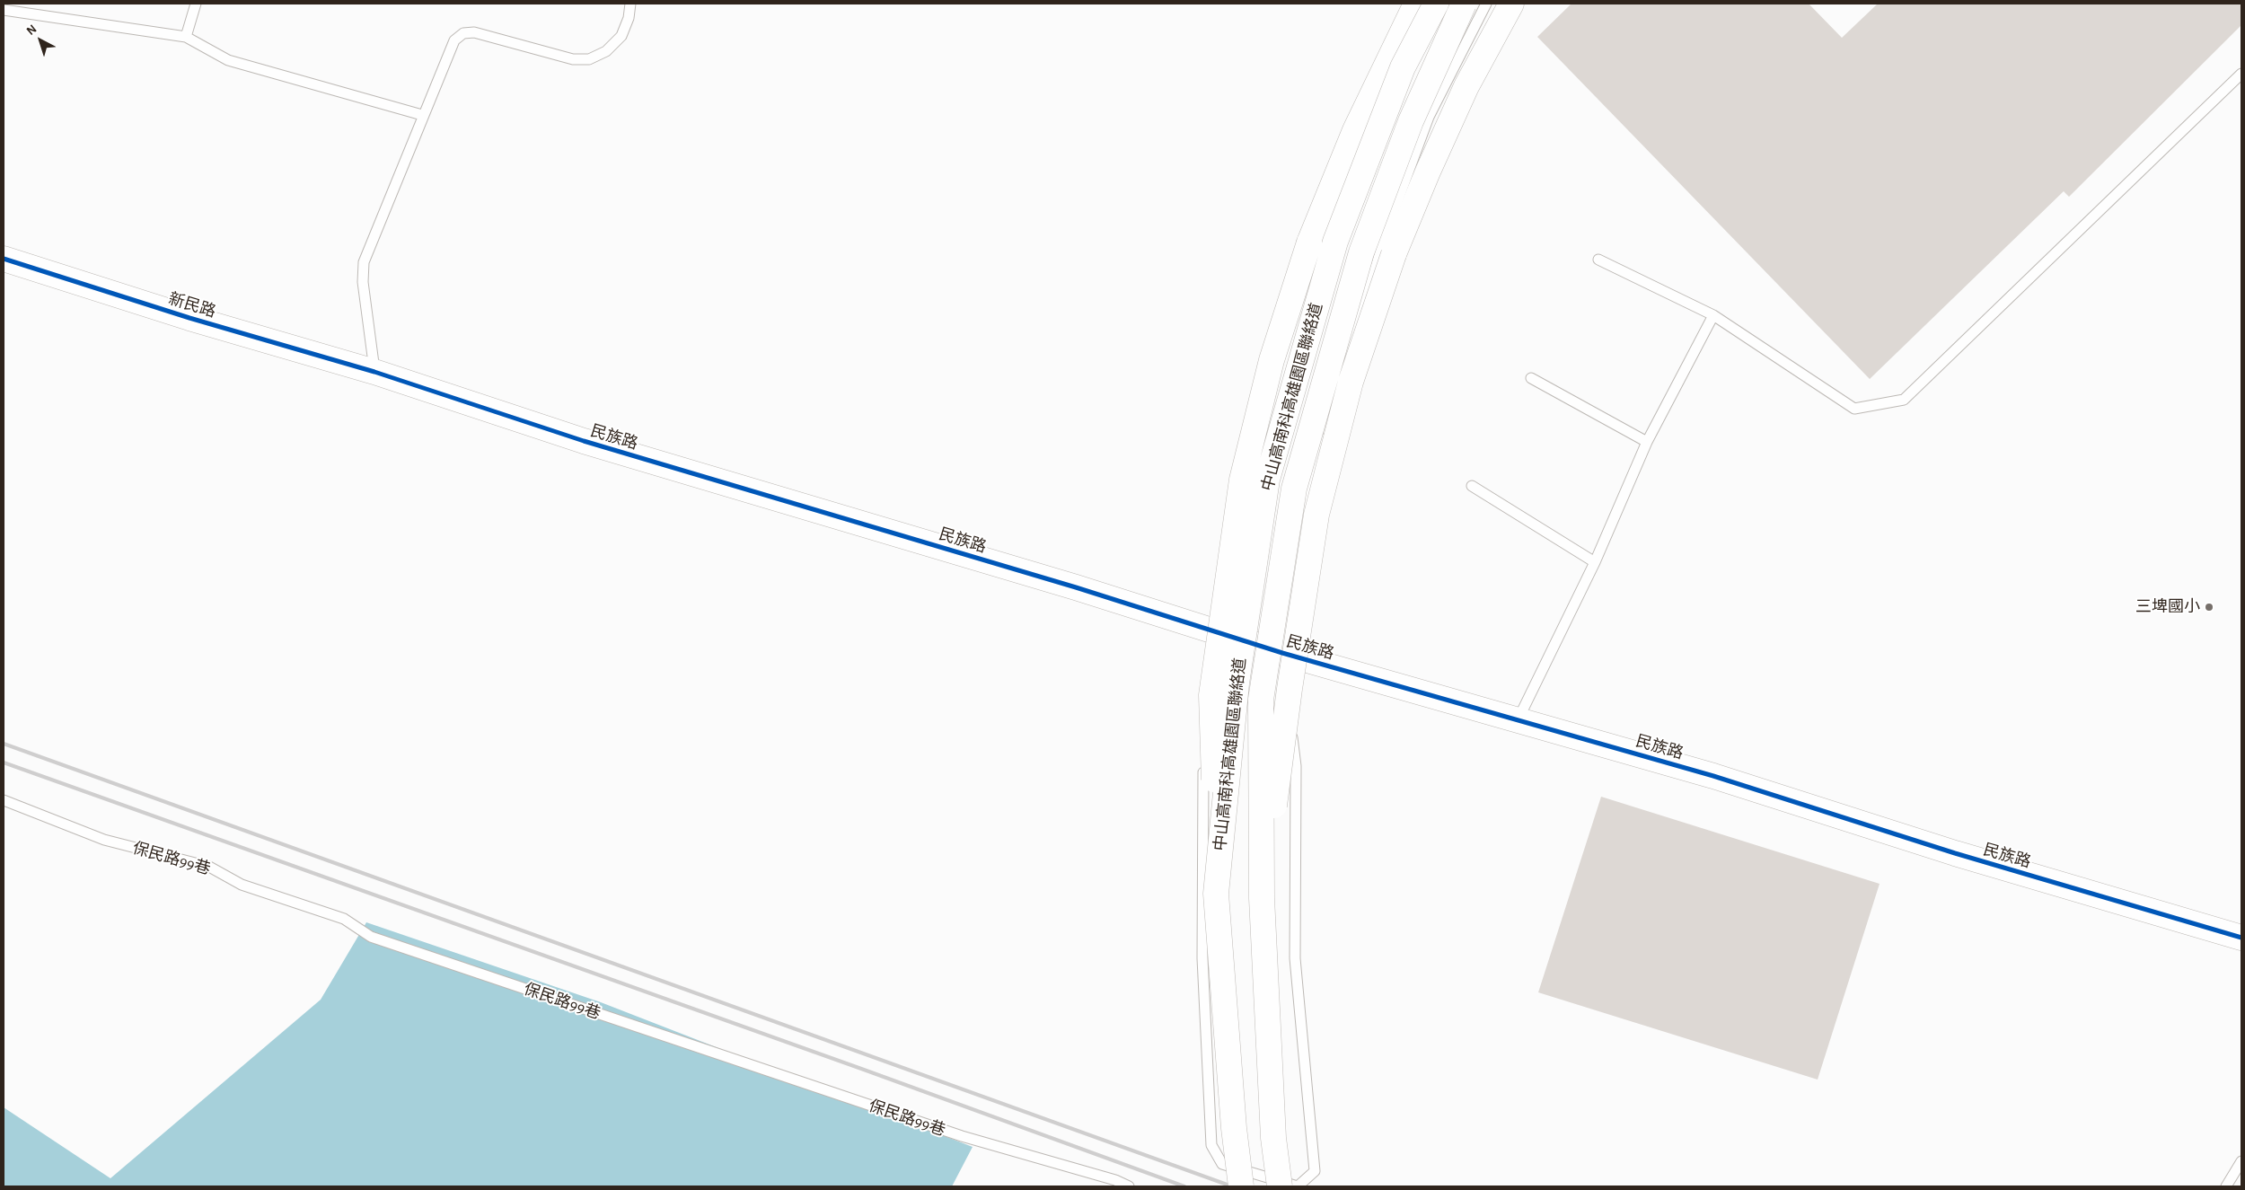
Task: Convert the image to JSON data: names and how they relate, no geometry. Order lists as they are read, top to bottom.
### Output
{
  "streets": {
    "main road": ["新民路", "中山高南科高雄園區聯絡道", "民族路"],
    "lane": ["保民路99巷"]
  },
  "crossings": [
    ["新民路", "民族路"]
  ],
  "places": ["三埤國小"],
  "north": "top left"
}
